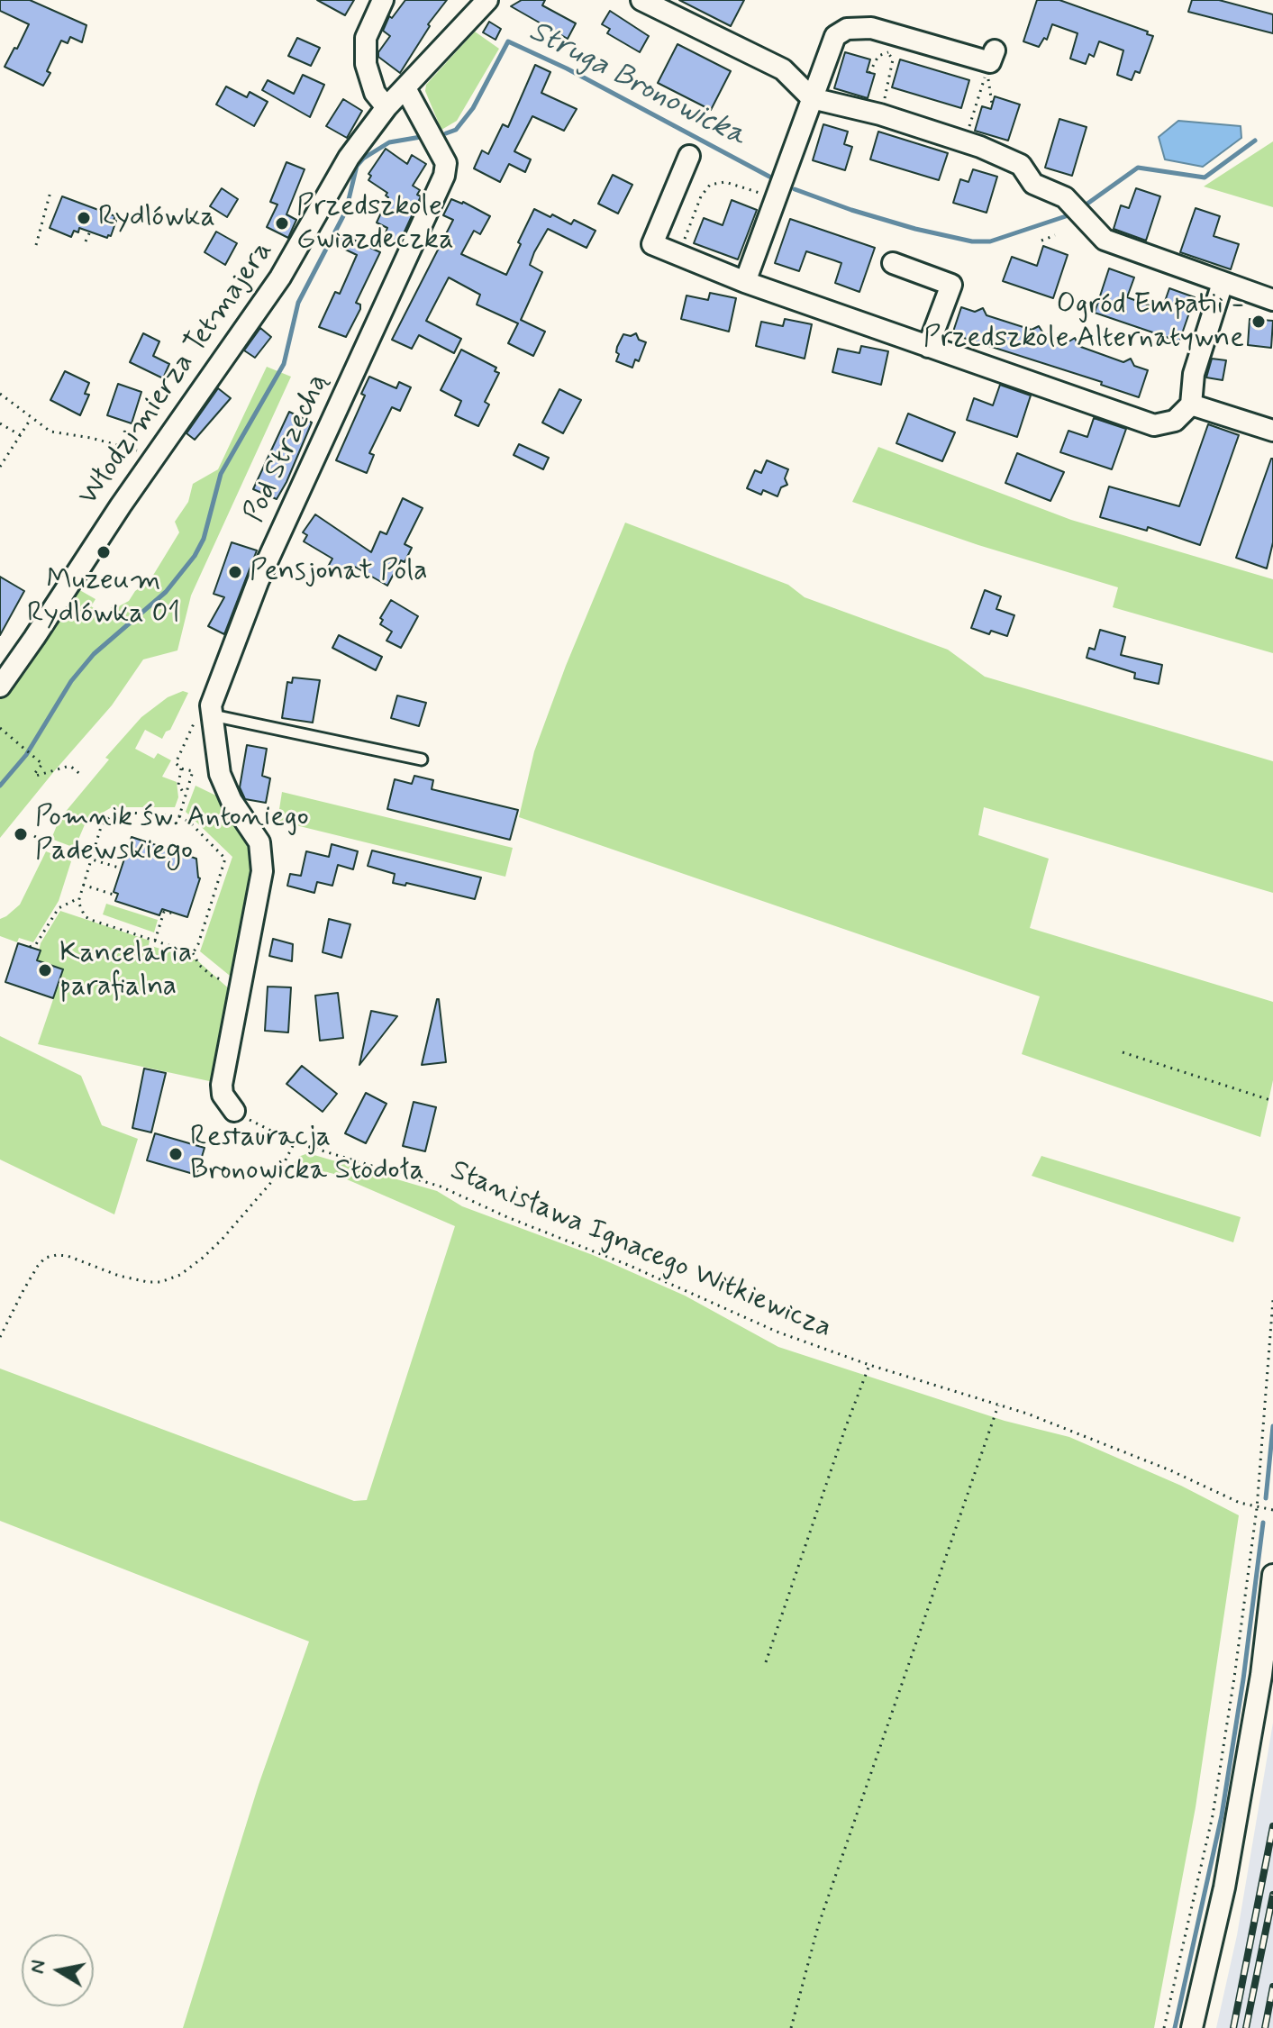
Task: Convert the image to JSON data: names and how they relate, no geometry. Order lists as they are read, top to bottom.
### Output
{
  "streets": {
    "street": ["Włodzimierza Tetmajera", "Pod Strzechą"],
    "path": ["Stanisława Ignacego Witkiewicza"]
  },
  "crossings": [
    ["Włodzimierza Tetmajera", "Pod Strzechą"]
  ],
  "water": ["Struga Bronowicka"],
  "places": [
    "Rydlówka",
    "Przedszkole Gwiazdeczka",
    "Ogród Empatii - Przedszkole Alternatywne",
    "Muzeum Rydlówka 01",
    "Pensjonat Pola",
    "Pomnik św. Antoniego Padewskiego",
    "Kancelaria parafialna",
    "Restauracja Bronowicka Stodoła"
  ],
  "north": "left"
}
